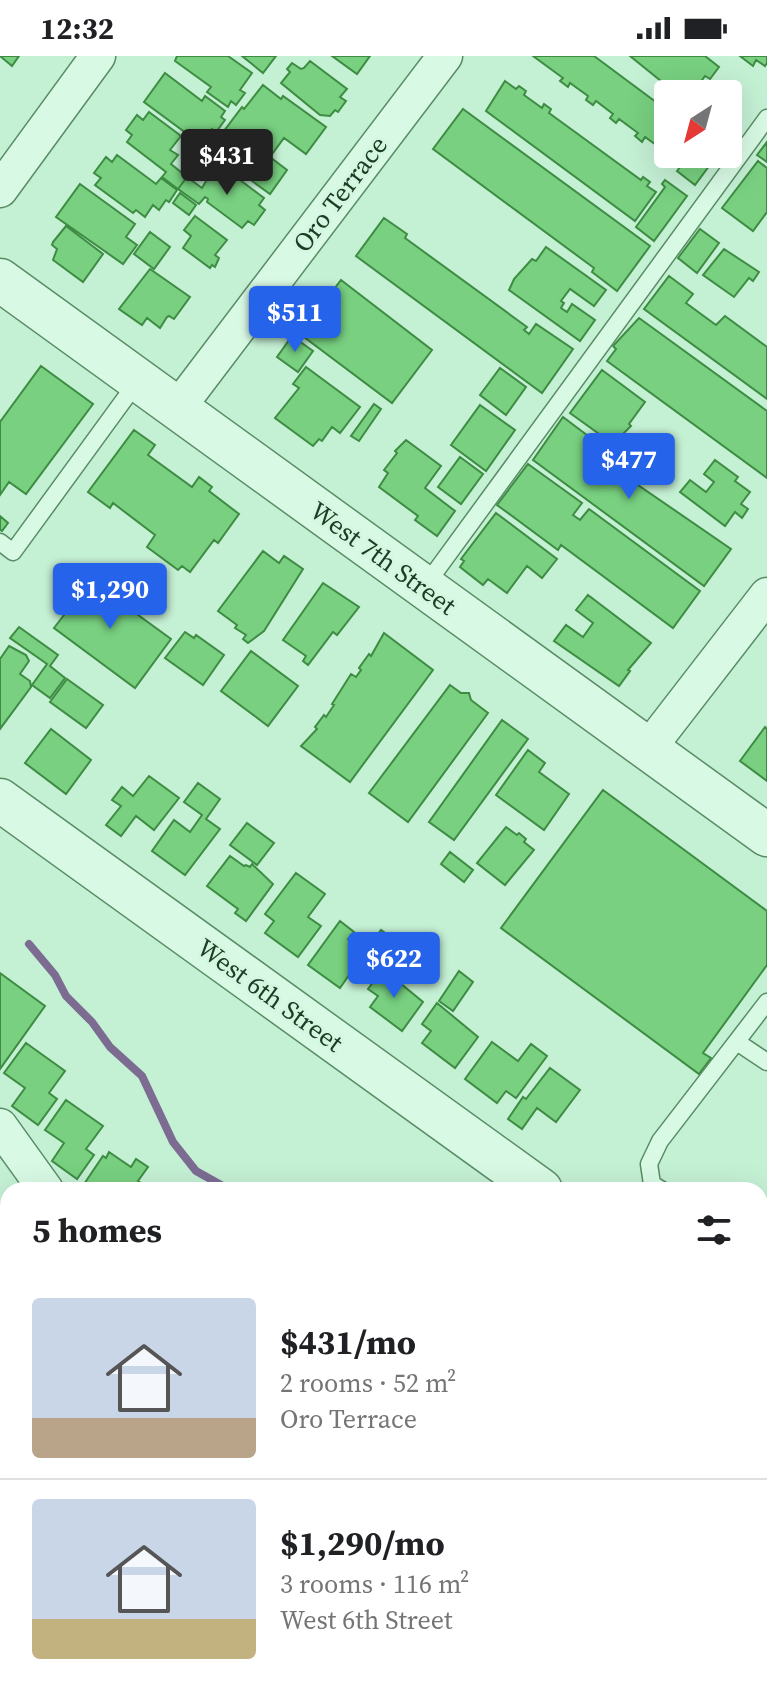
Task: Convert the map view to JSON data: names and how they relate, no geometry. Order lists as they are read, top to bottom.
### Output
{
  "streets": {
    "street": ["Oro Terrace", "West 7th Street", "West 6th Street"]
  },
  "crossings": [
    ["Oro Terrace", "West 7th Street"]
  ],
  "north": "bottom left",
  "page": {
    "status": "12:32",
    "price": [
      "$431",
      "$511",
      "$477",
      "$1,290",
      "$622"
    ],
    "heading": "5 homes",
    "list": [
      {
        "name": "$431/mo",
        "note": "2 rooms · 52 m² · Oro Terrace"
      },
      {
        "name": "$1,290/mo",
        "note": "3 rooms · 116 m² · West 6th Street"
      }
    ]
  }
}
